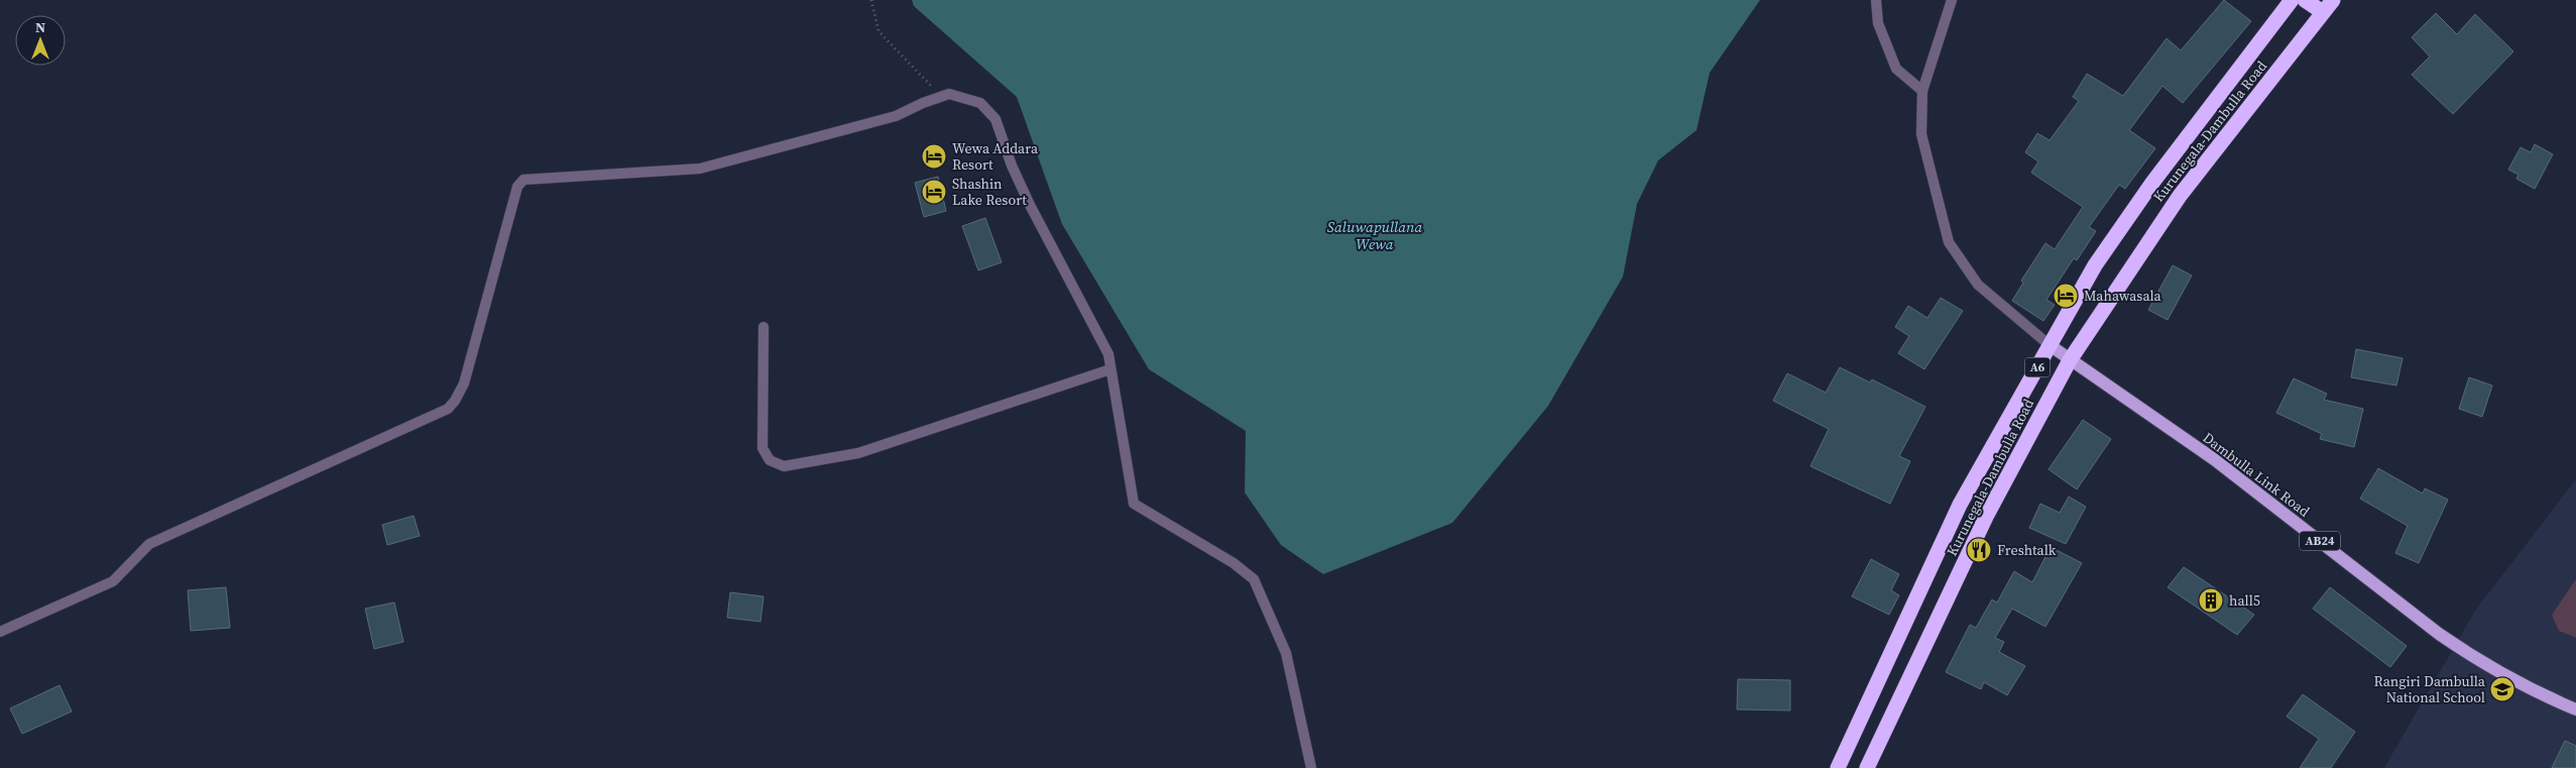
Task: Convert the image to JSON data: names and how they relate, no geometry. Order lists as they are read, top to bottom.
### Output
{
  "streets": {
    "highway": ["Kurunegala-Dambulla Road", "A6"],
    "main road": ["Dambulla Link Road", "AB24"]
  },
  "crossings": [
    ["Kurunegala-Dambulla Road", "Dambulla Link Road"]
  ],
  "water": ["Saluwapullana Wewa"],
  "places": {
    "hotel": ["Wewa Addara Resort", "Shashin Lake Resort", "Mahawasala"],
    "restaurant": ["Freshtalk"],
    "building": ["hall5"],
    "school or university": ["Rangiri Dambulla National School"]
  },
  "north": "top"
}
